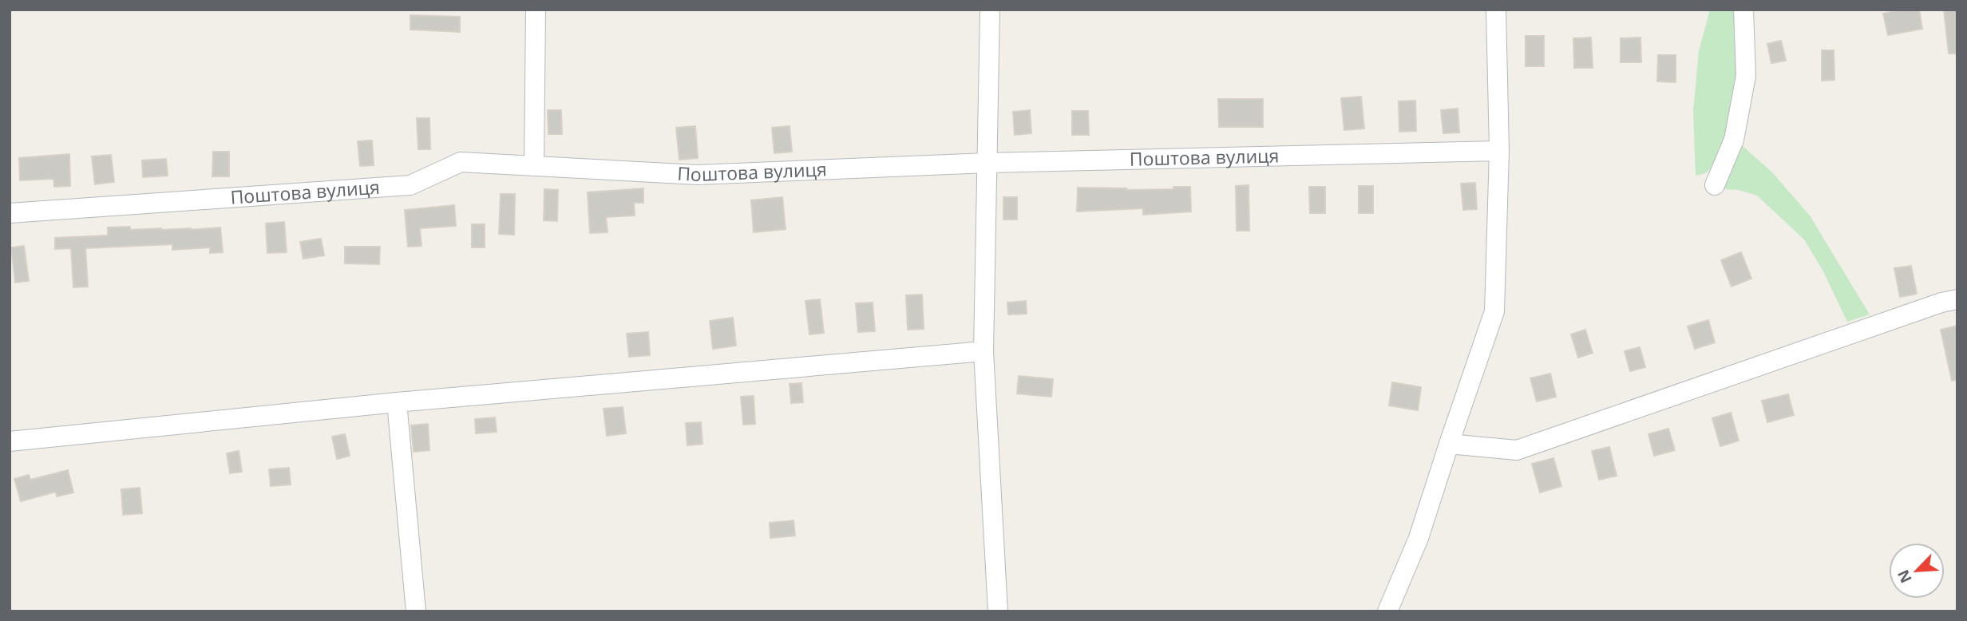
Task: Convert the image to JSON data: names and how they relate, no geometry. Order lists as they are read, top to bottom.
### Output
{
  "streets": {
    "street": ["Поштова вулиця"]
  },
  "north": "bottom left"
}
